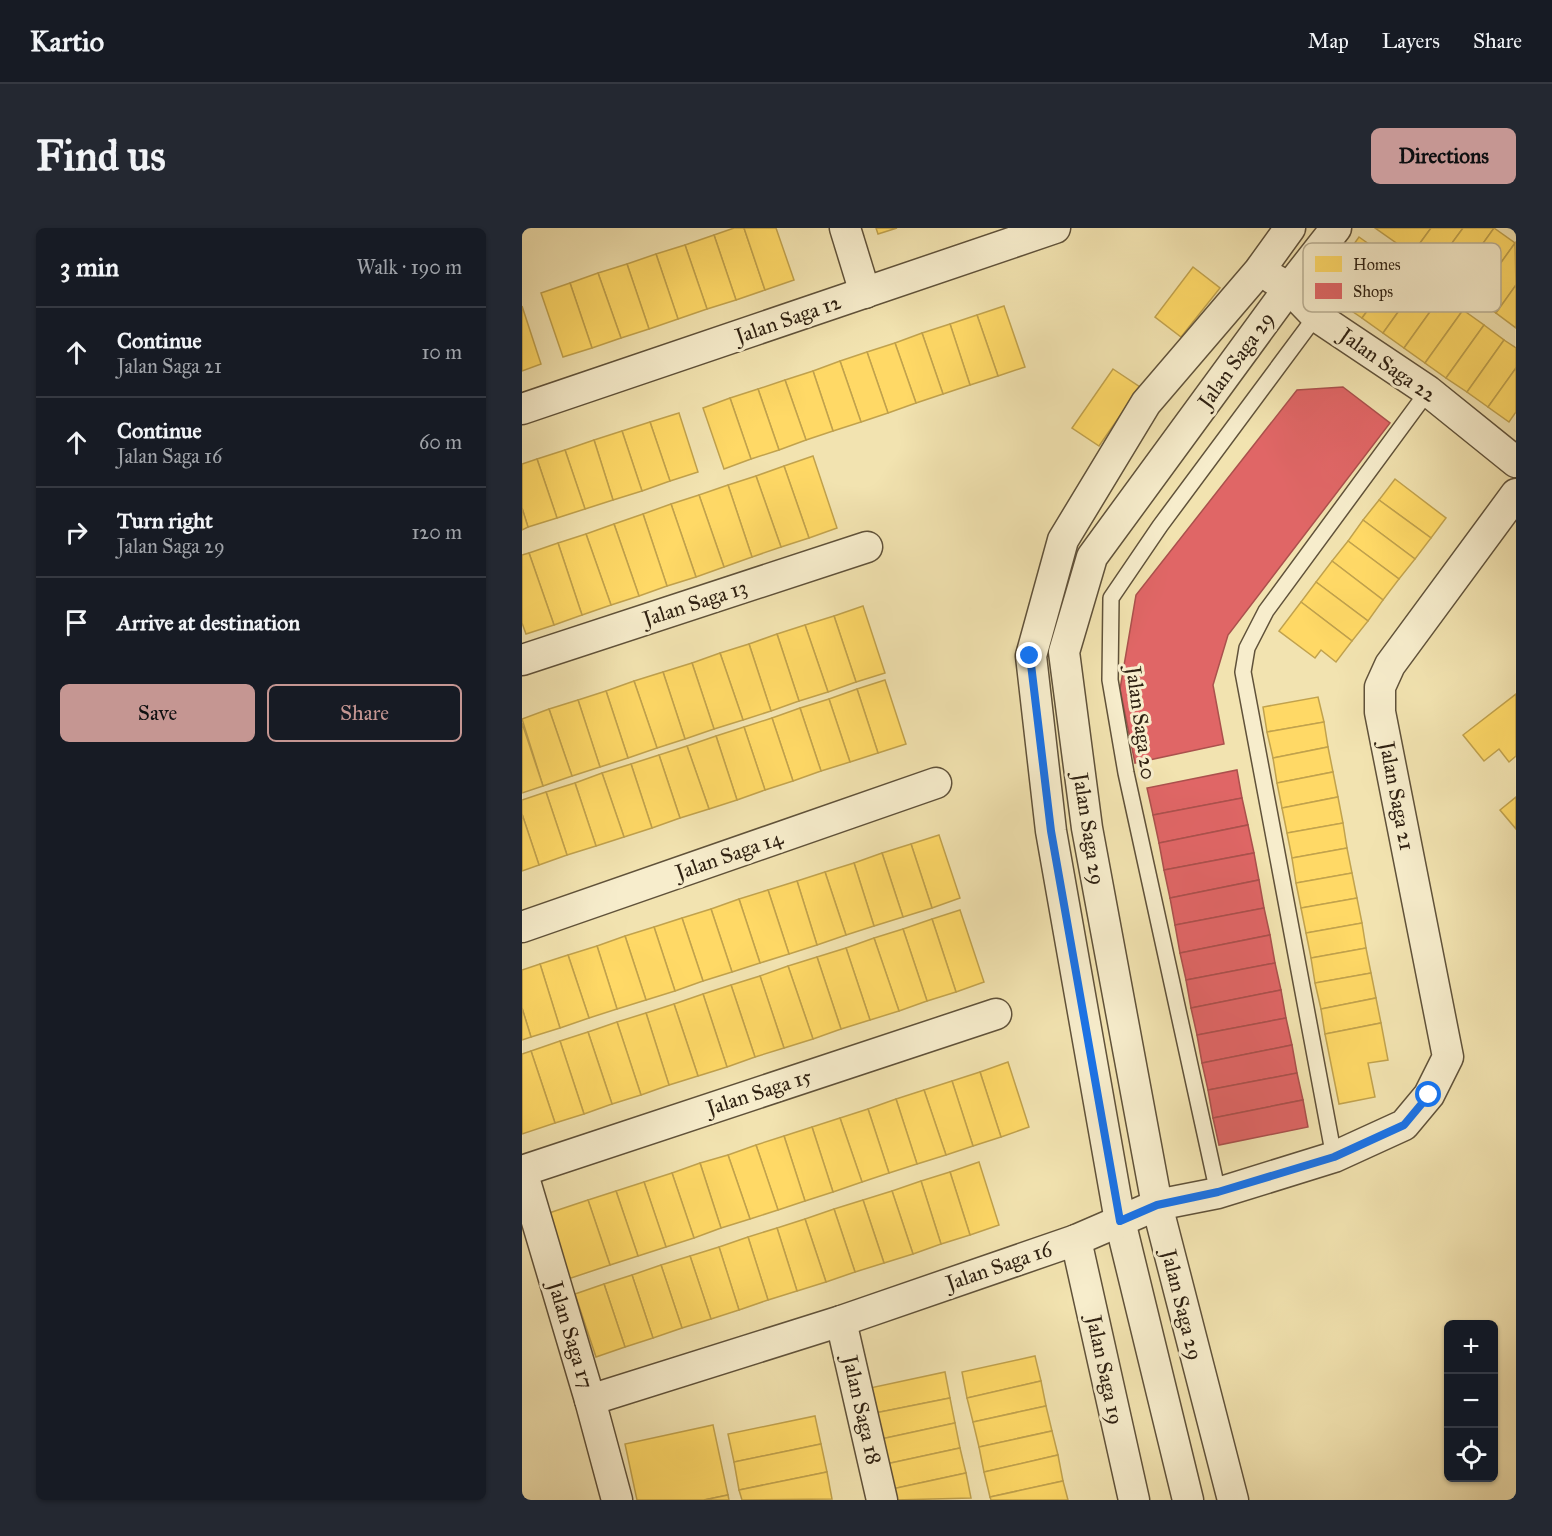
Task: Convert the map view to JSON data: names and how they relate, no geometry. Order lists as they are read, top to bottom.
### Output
{
  "streets": {
    "street": [
      "Jalan Saga 12",
      "Jalan Saga 29",
      "Jalan Saga 22",
      "Jalan Saga 13",
      "Jalan Saga 21",
      "Jalan Saga 14",
      "Jalan Saga 15",
      "Jalan Saga 16",
      "Jalan Saga 17",
      "Jalan Saga 19",
      "Jalan Saga 18"
    ],
    "lane": ["Jalan Saga 20"]
  },
  "crossings": [
    ["Jalan Saga 29", "Jalan Saga 22"],
    ["Jalan Saga 29", "Jalan Saga 16"],
    ["Jalan Saga 22", "Jalan Saga 20"],
    ["Jalan Saga 20", "Jalan Saga 16"],
    ["Jalan Saga 21", "Jalan Saga 16"],
    ["Jalan Saga 15", "Jalan Saga 17"],
    ["Jalan Saga 16", "Jalan Saga 17"],
    ["Jalan Saga 16", "Jalan Saga 19"],
    ["Jalan Saga 16", "Jalan Saga 18"]
  ],
  "legend": ["Homes", "Shops"],
  "page": {
    "header": "Kartio",
    "nav": ["Map", "Layers", "Share"],
    "buttons": [
      "Directions",
      ["Save", "Share"]
    ],
    "title": "Find us",
    "heading": ["3 min", "Walk · 190 m"],
    "list": [
      ["Continue", "Jalan Saga 21", "10 m"],
      ["Continue", "Jalan Saga 16", "60 m"],
      ["Turn right", "Jalan Saga 29", "120 m"],
      "Arrive at destination"
    ],
    "map_buttons": ["+", "−"]
  }
}
